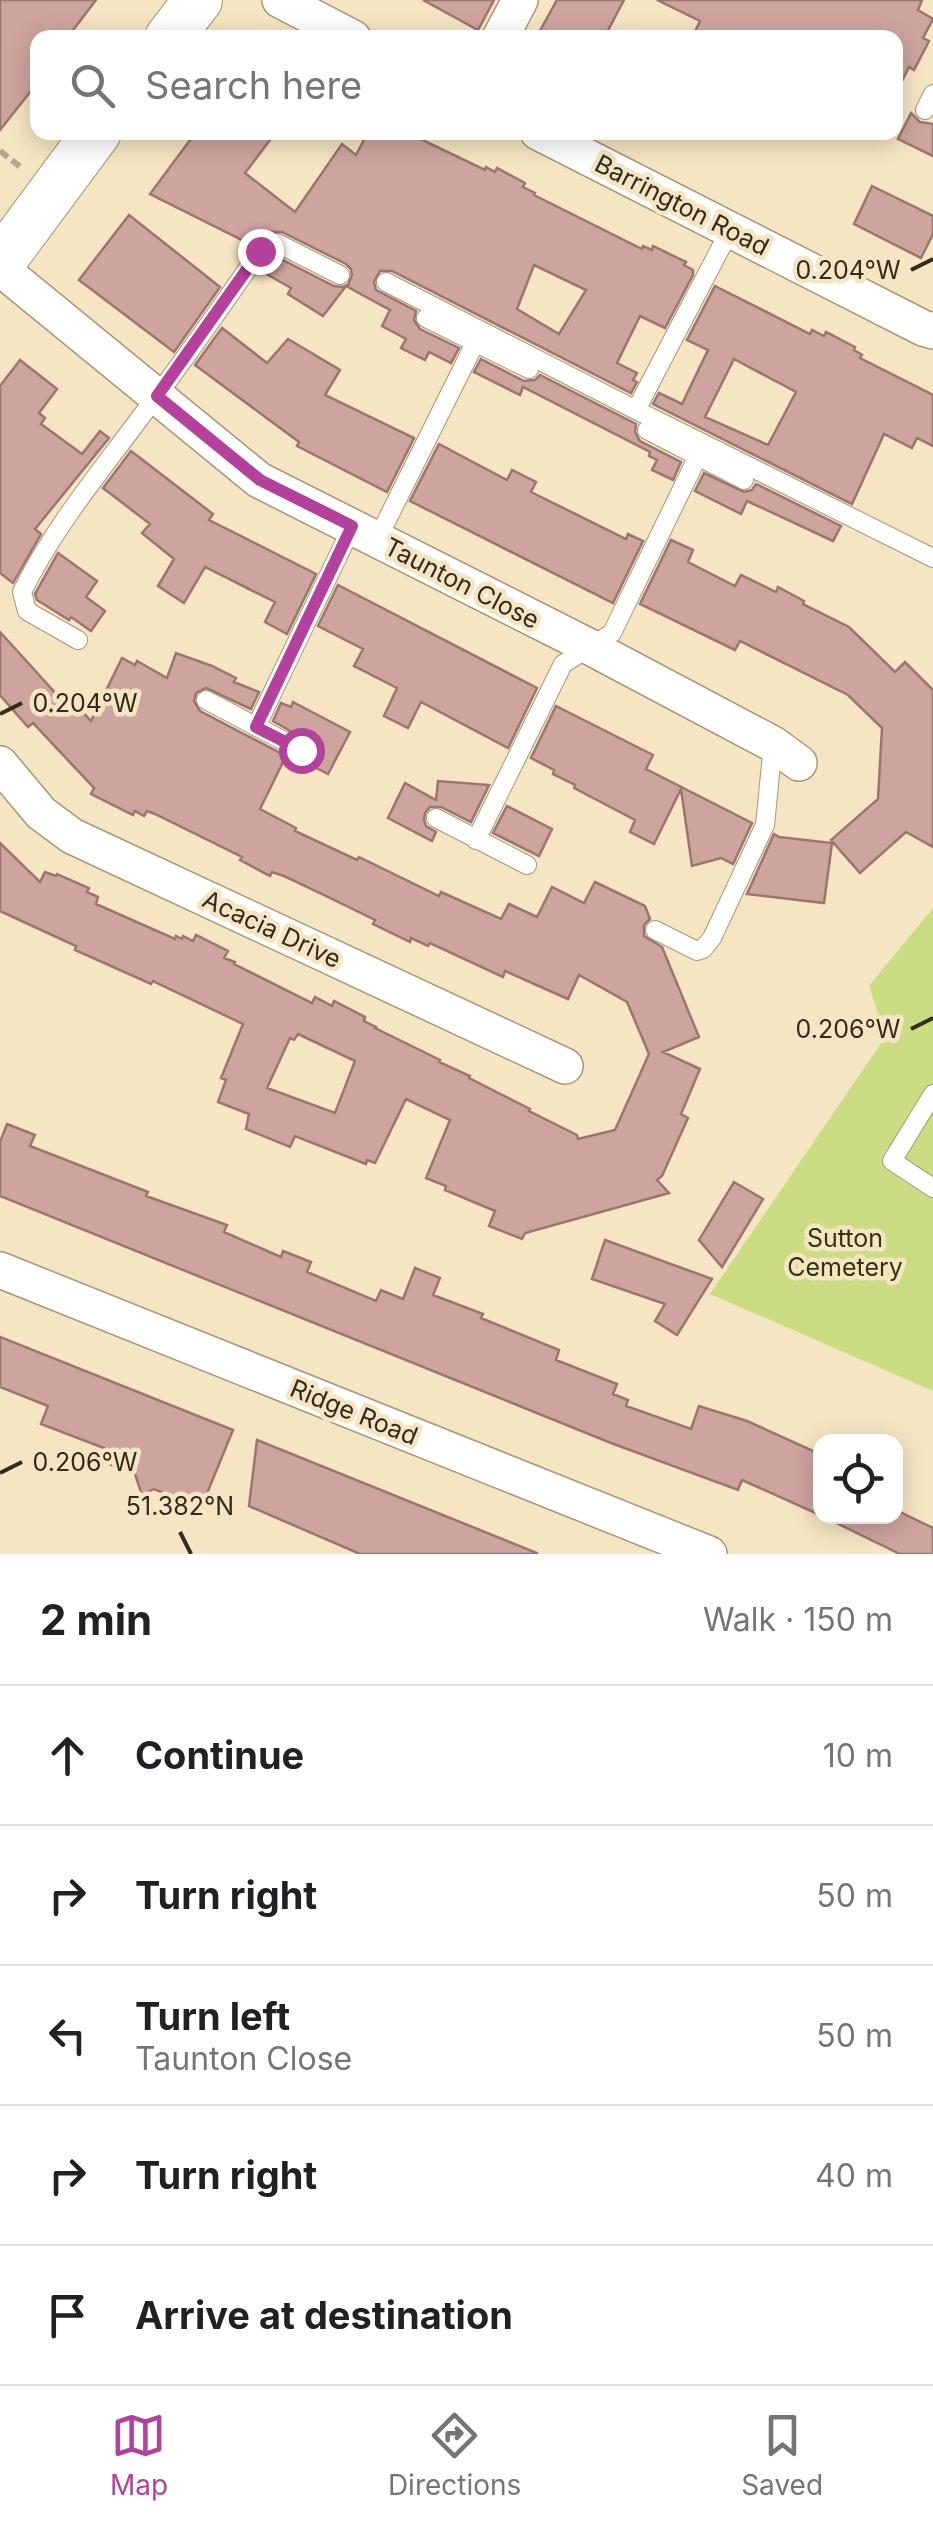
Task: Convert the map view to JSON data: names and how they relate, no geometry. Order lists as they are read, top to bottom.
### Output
{
  "streets": {
    "street": [
      "Barrington Road",
      "Taunton Close",
      "Acacia Drive",
      "Ridge Road"
    ]
  },
  "parks": ["Sutton Cemetery"],
  "page": {
    "search": "Search here",
    "heading": ["2 min", "Walk · 150 m"],
    "list": [
      ["Continue", "10 m"],
      ["Turn right", "50 m"],
      ["Turn left", "Taunton Close", "50 m"],
      ["Turn right", "40 m"],
      "Arrive at destination"
    ],
    "nav": ["Map", "Directions", "Saved"]
  },
  "coordinates": ["0.204°W", "0.206°W", "51.382°N"]
}
